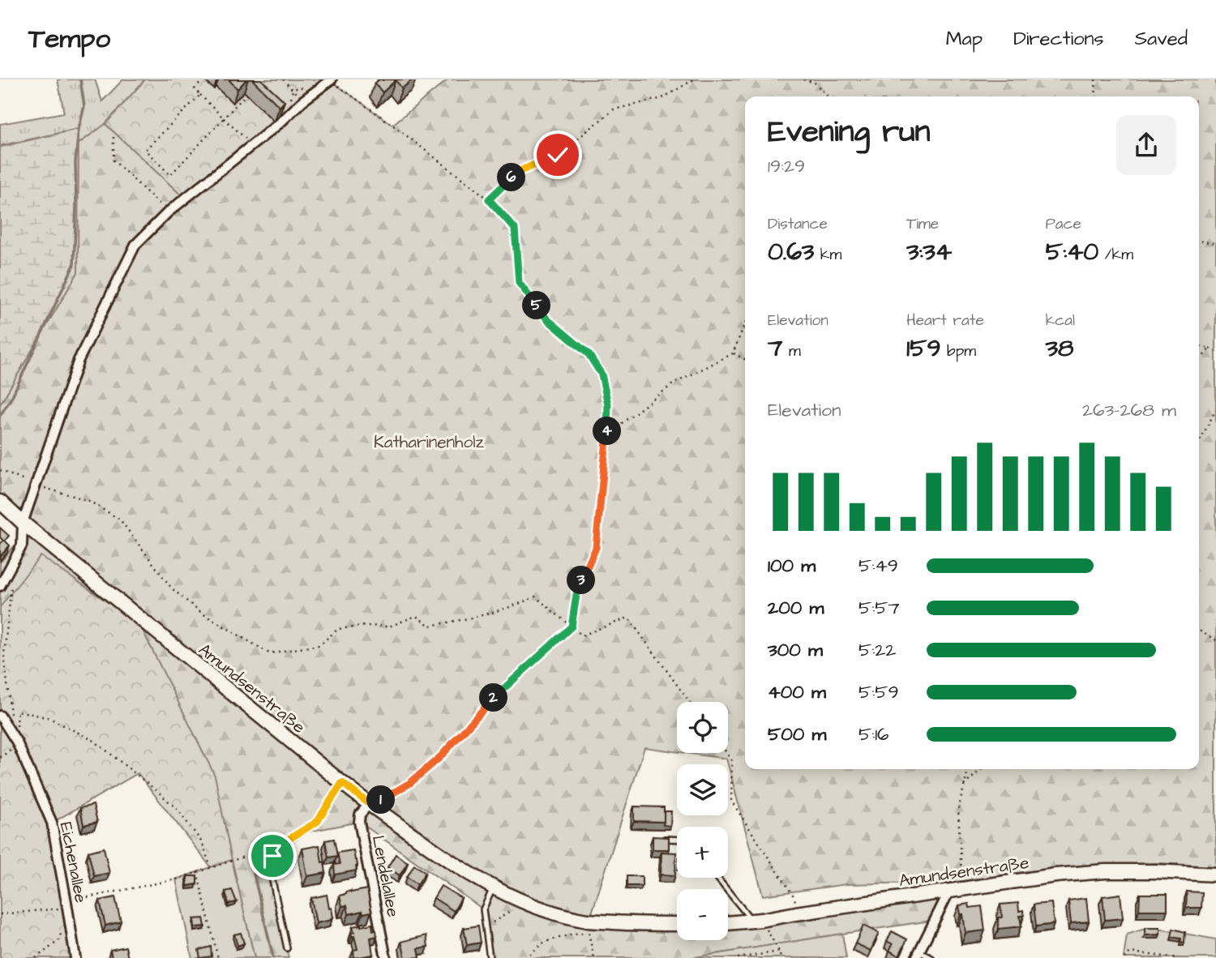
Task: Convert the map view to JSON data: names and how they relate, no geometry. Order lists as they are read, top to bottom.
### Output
{
  "streets": {
    "street": ["Amundsenstraße", "Eichenallee", "Lendelallee"]
  },
  "crossings": [
    ["Amundsenstraße", "Lendelallee"]
  ],
  "parks": ["Katharinenholz"],
  "page": {
    "header": "Tempo",
    "nav": ["Map", "Directions", "Saved"],
    "heading": ["Evening run", "19:29"],
    "pins": [
      "6",
      "5",
      "4",
      "3",
      "2",
      "1"
    ],
    "stats": [
      ["Distance", "0.63 km"],
      ["Time", "3:34"],
      ["Pace", "5:40 /km"],
      ["Elevation", "7 m"],
      ["Heart rate", "159 bpm"],
      ["kcal", "38"]
    ],
    "chart": ["Elevation", "263–268 m"],
    "list": [
      {
        "name": "100 m",
        "note": "5:49"
      },
      {
        "name": "200 m",
        "note": "5:57"
      },
      {
        "name": "300 m",
        "note": "5:22"
      },
      {
        "name": "400 m",
        "note": "5:59"
      },
      {
        "name": "500 m",
        "note": "5:16"
      }
    ],
    "map_buttons": ["+", "−"]
  }
}
